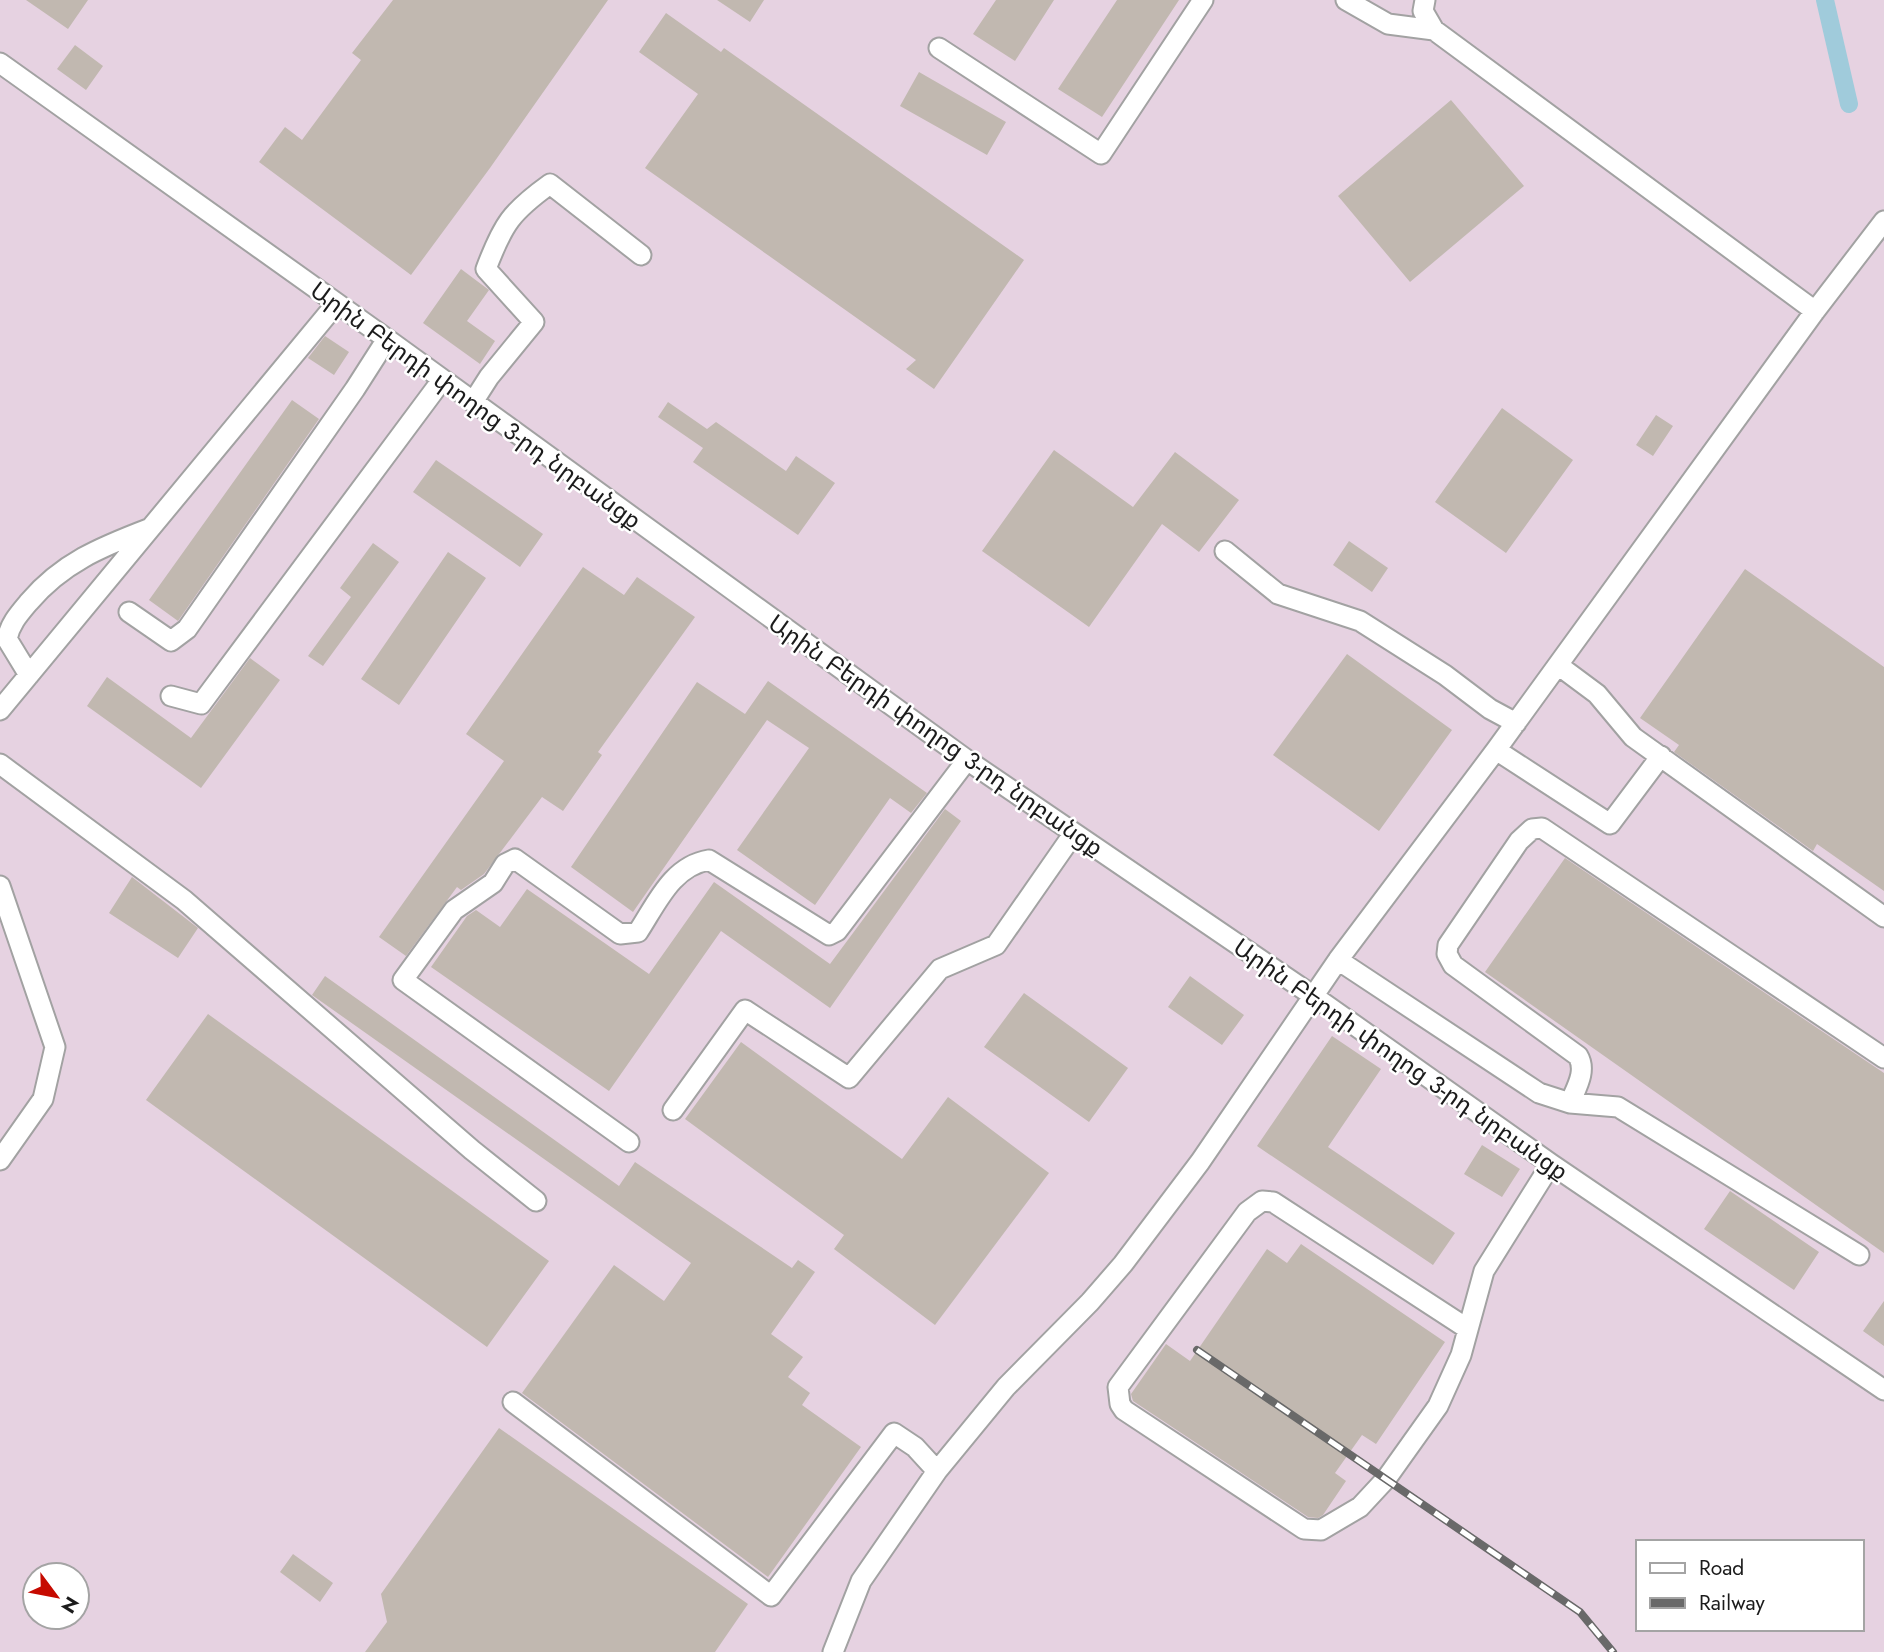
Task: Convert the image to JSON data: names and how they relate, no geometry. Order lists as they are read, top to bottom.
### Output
{
  "streets": {
    "street": ["Արին Բերդի փողոց 3-րդ նրբանցք"]
  },
  "legend": ["Road", "Railway"],
  "north": "bottom right"
}
